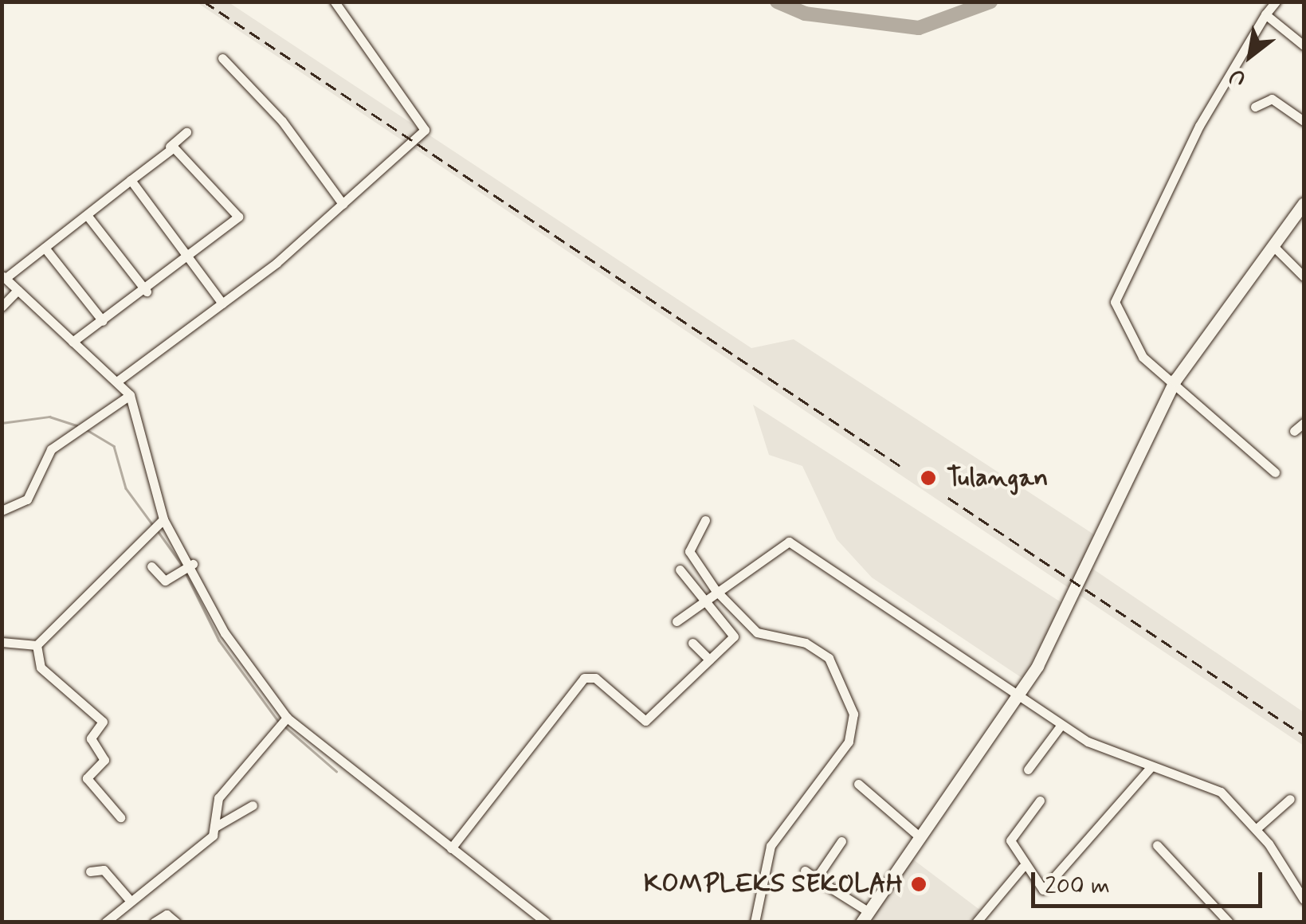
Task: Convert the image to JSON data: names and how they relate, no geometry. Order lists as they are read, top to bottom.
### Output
{
  "places": ["Tulangan", "KOMPLEKS SEKOLAH"],
  "scale_bar": "200 m",
  "north": "bottom left"
}
